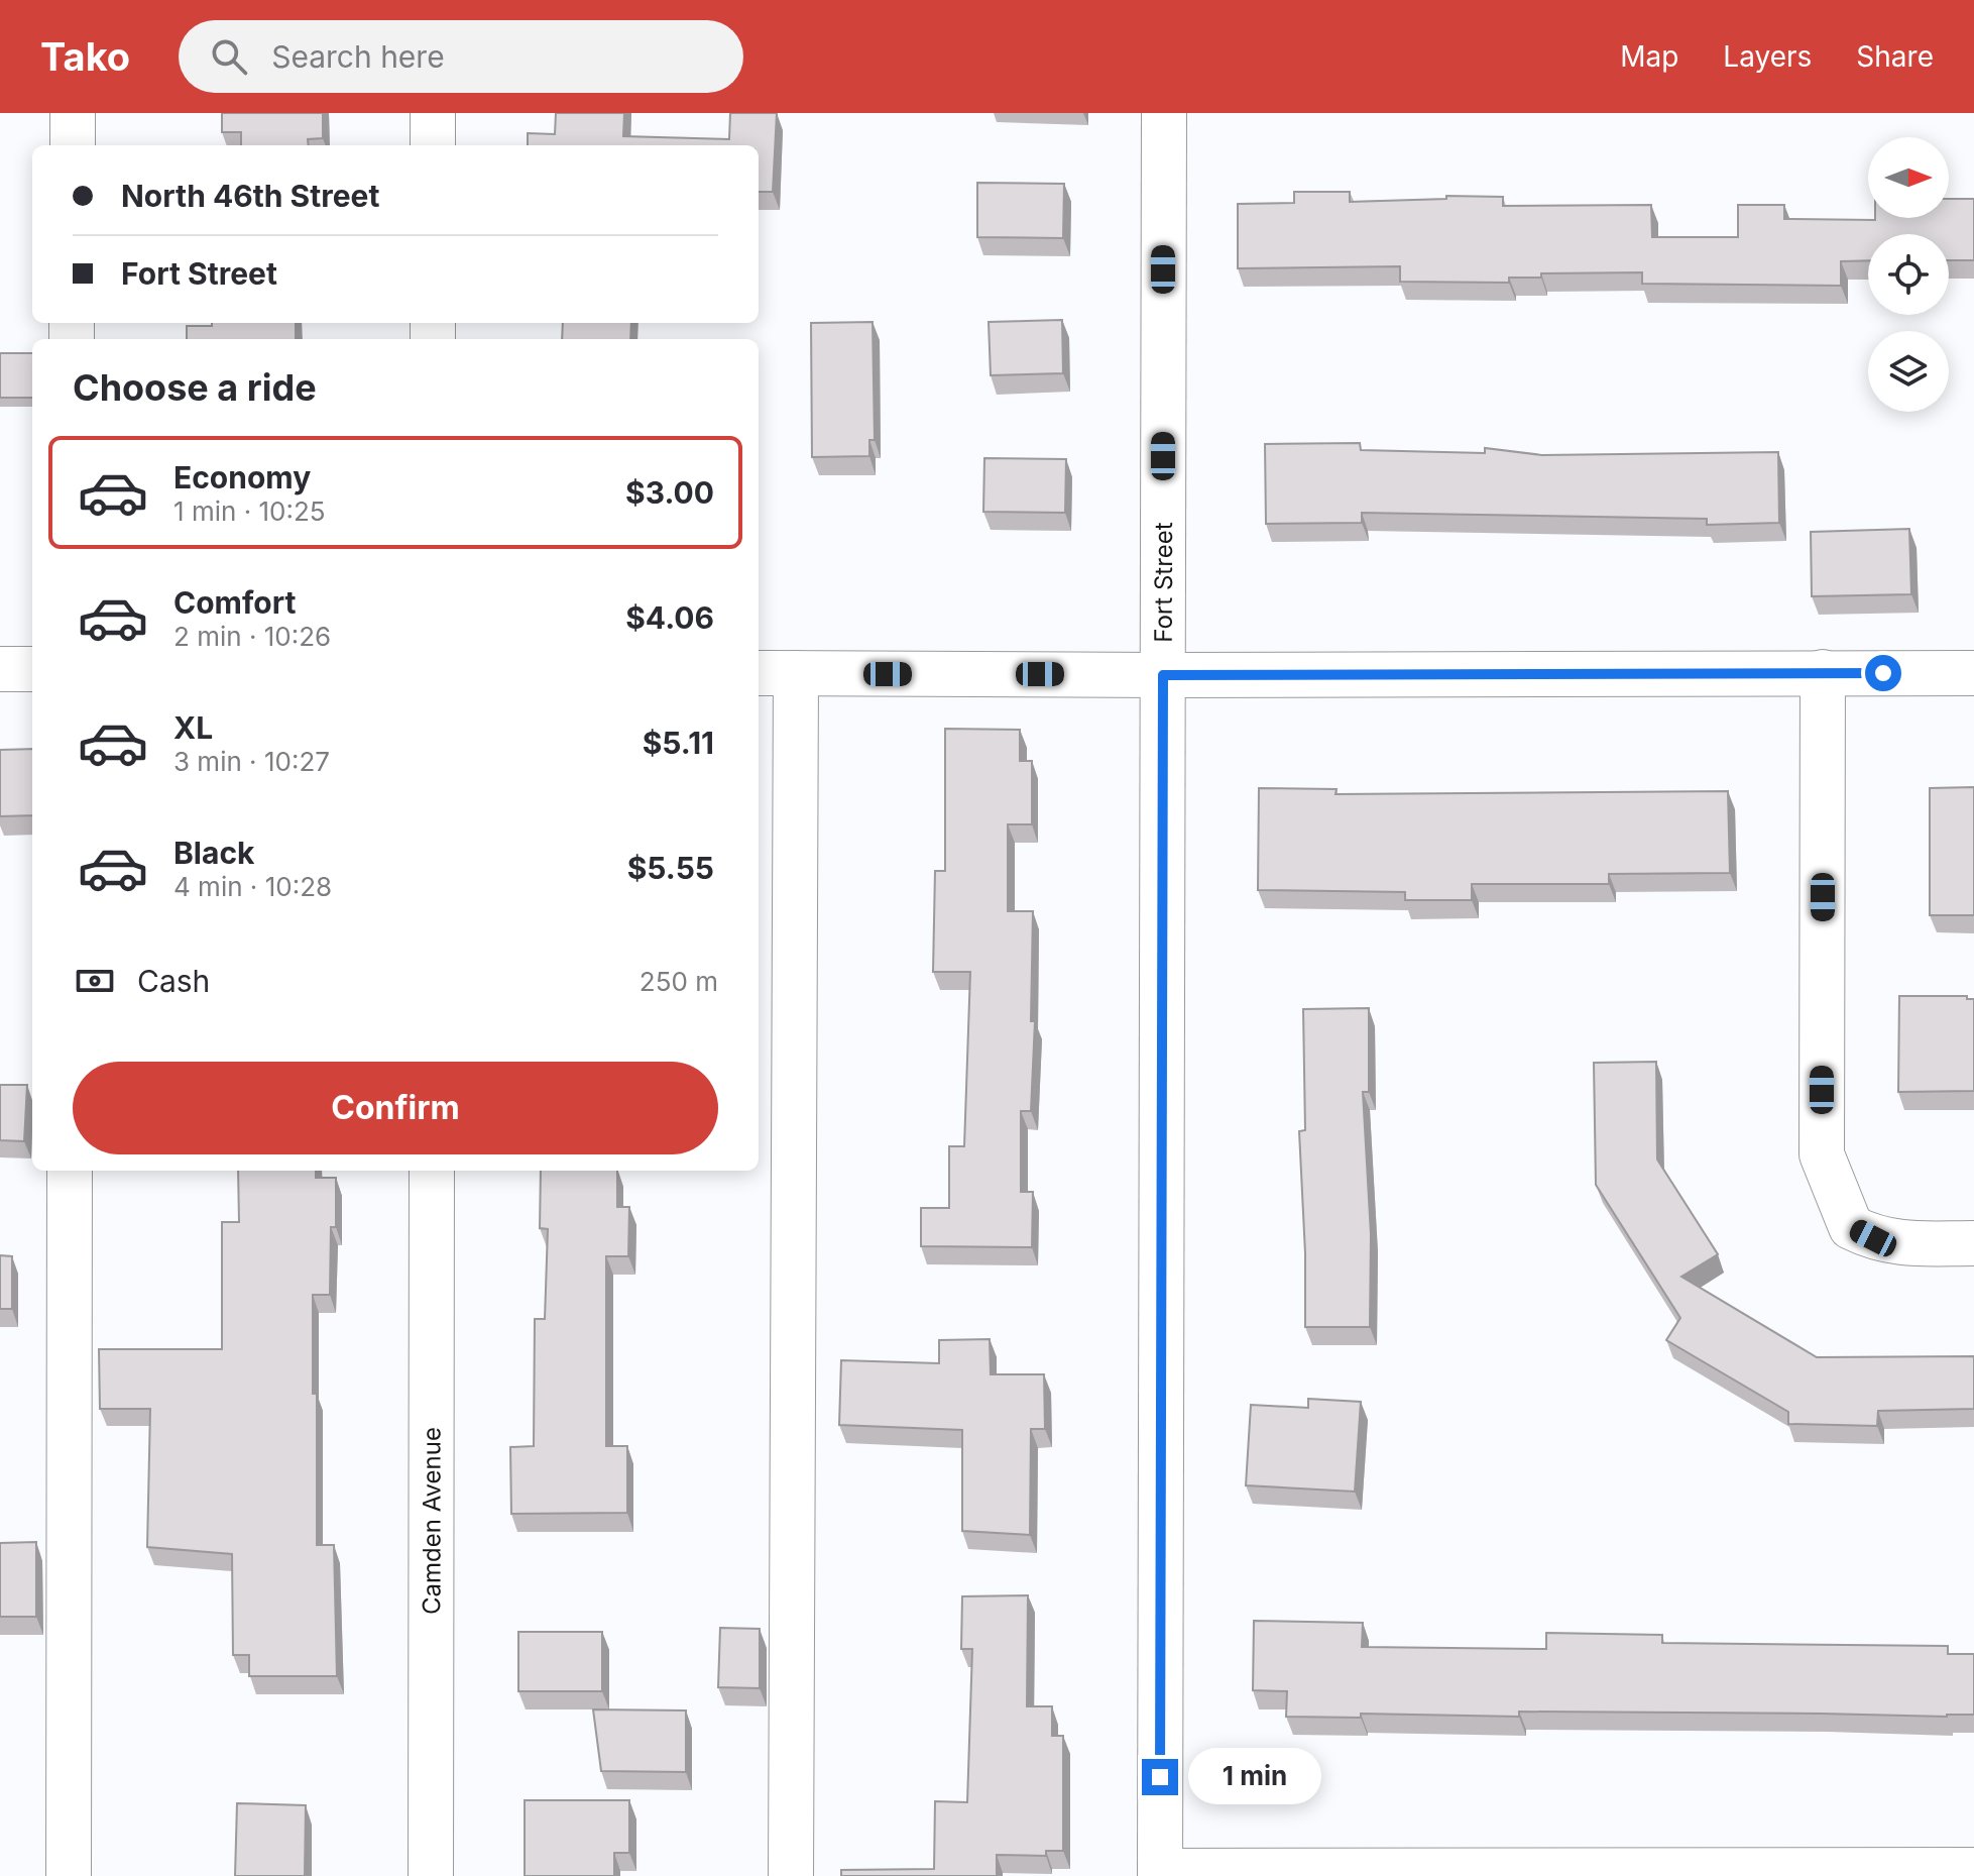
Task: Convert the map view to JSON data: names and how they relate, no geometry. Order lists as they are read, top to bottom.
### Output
{
  "streets": {
    "street": ["Fort Street", "Camden Avenue"]
  },
  "north": "right",
  "page": {
    "header": "Tako",
    "search": "Search here",
    "nav": ["Map", "Layers", "Share"],
    "banner": ["North 46th Street", "Fort Street"],
    "heading": "Choose a ride",
    "list": [
      {
        "name": "Economy",
        "note": "1 min · 10:25",
        "value": "$3.00"
      },
      {
        "name": "Comfort",
        "note": "2 min · 10:26",
        "value": "$4.06"
      },
      {
        "name": "XL",
        "note": "3 min · 10:27",
        "value": "$5.11"
      },
      {
        "name": "Black",
        "note": "4 min · 10:28",
        "value": "$5.55"
      }
    ],
    "pay": ["Cash", "250 m"],
    "buttons": "Confirm",
    "bubble": "1 min"
  }
}
